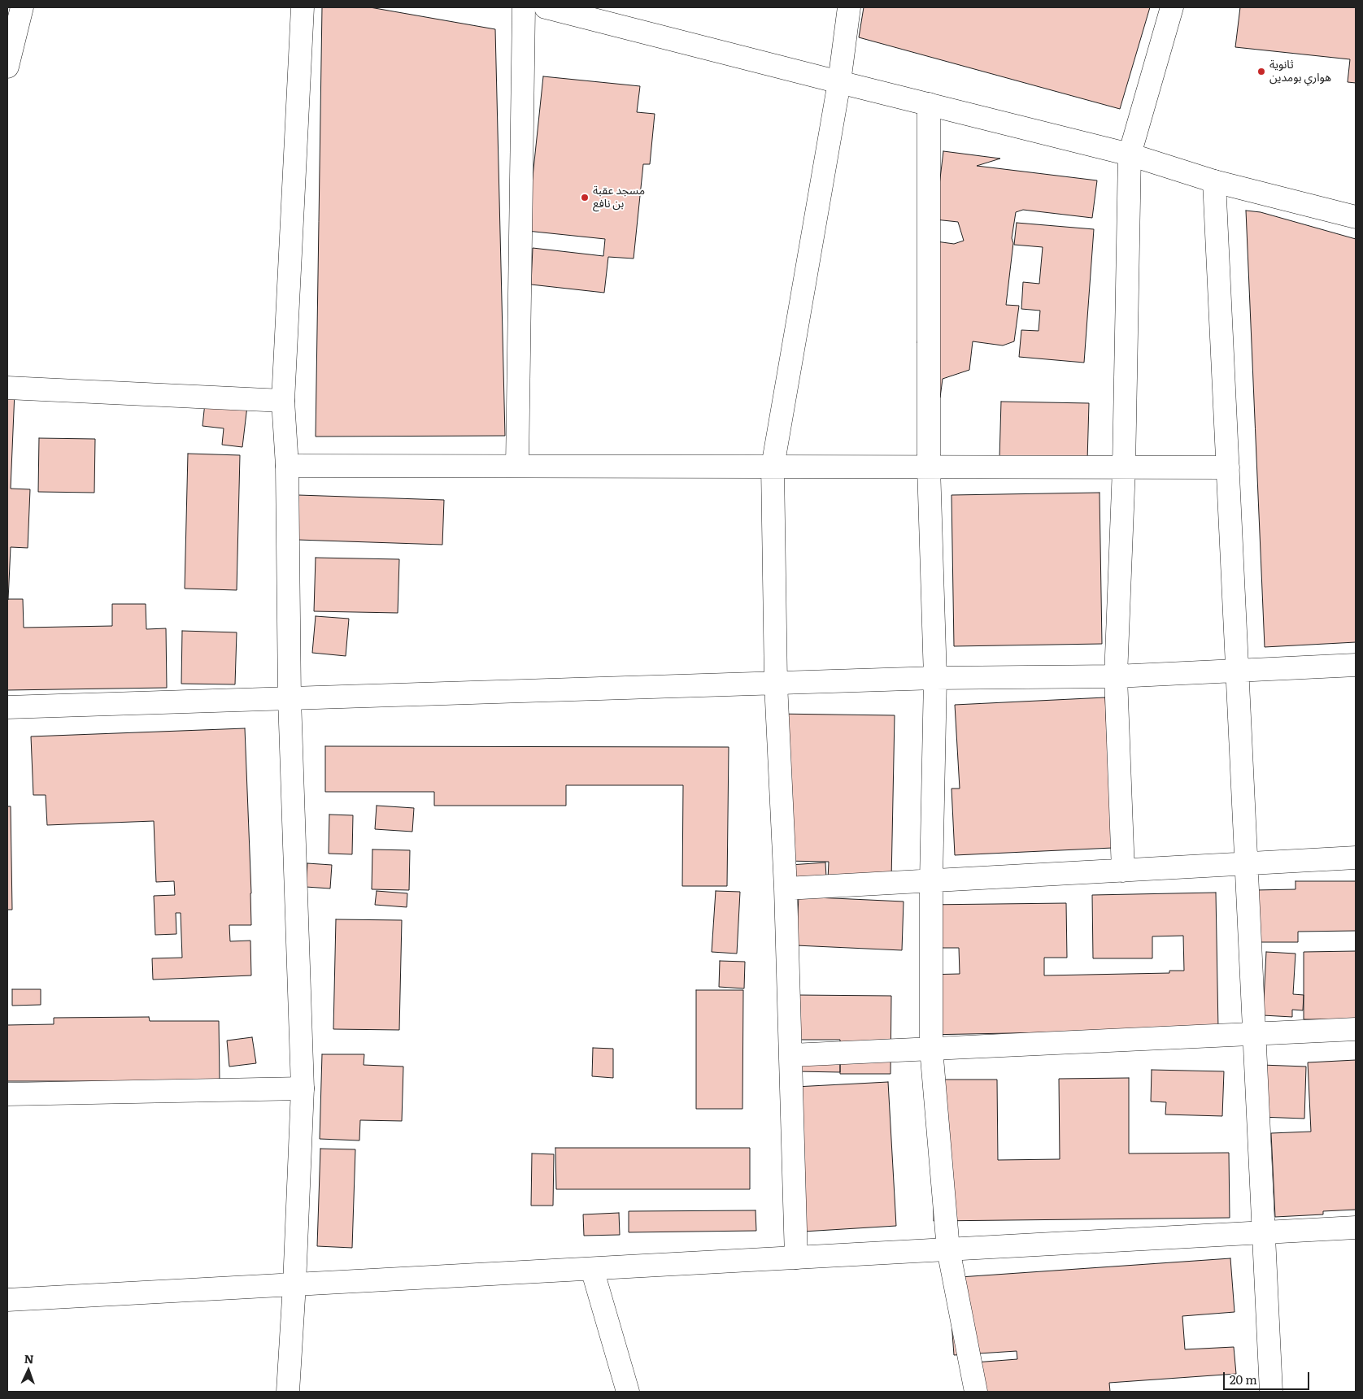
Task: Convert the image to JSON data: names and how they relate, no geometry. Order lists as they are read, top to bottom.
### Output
{
  "places": ["ثانوية هواري بومدين", "مسجد عقبة بن نافع"],
  "scale_bar": "20 m",
  "north": "top"
}
